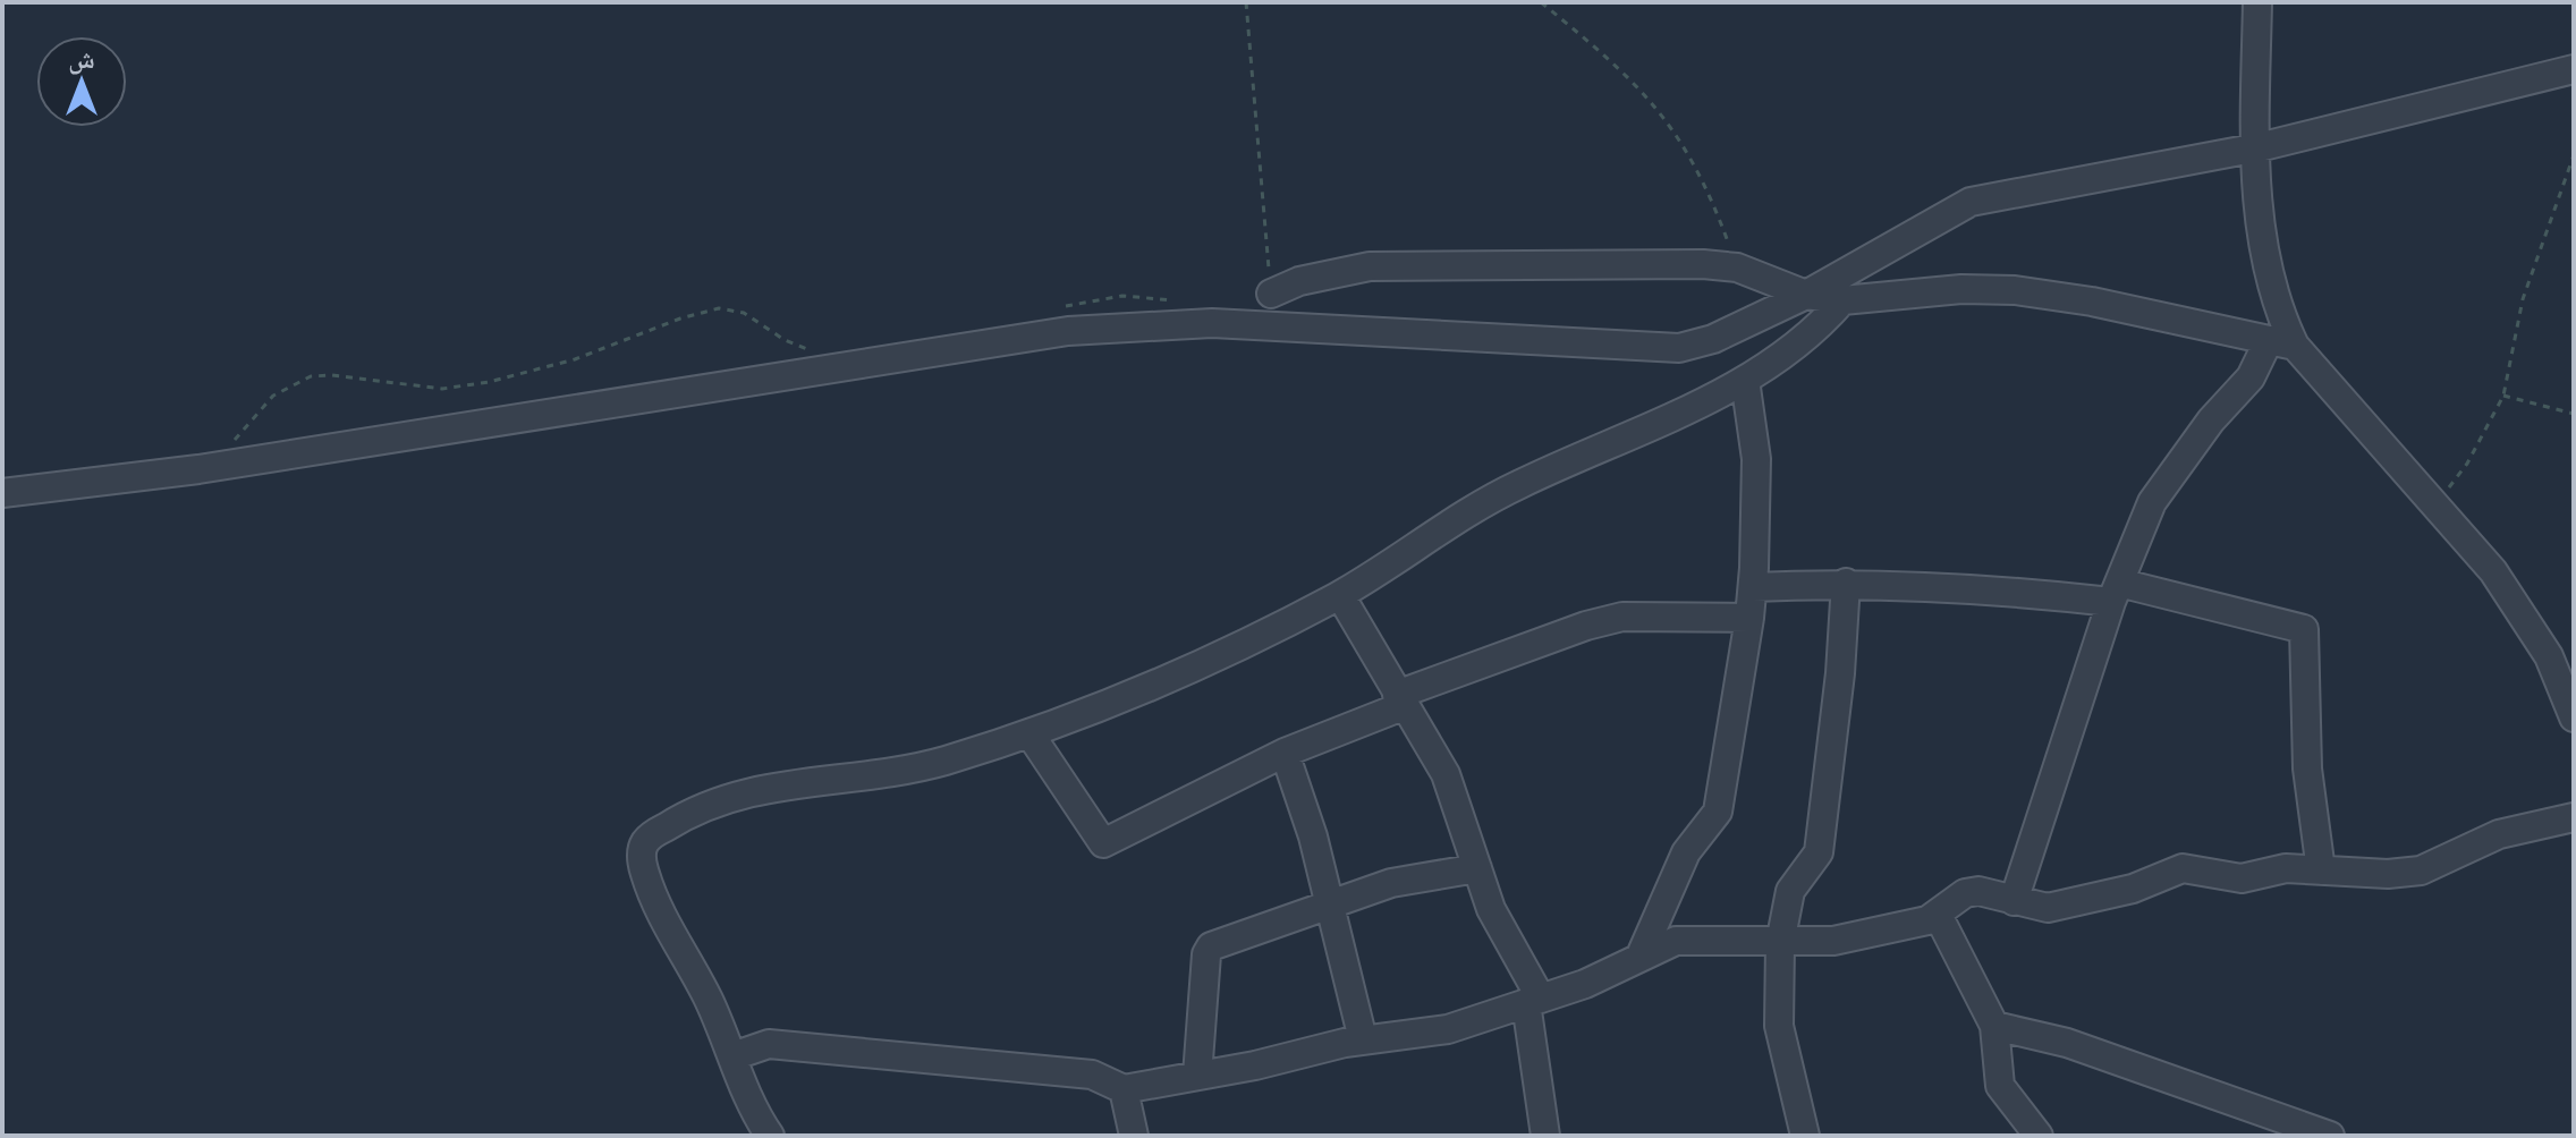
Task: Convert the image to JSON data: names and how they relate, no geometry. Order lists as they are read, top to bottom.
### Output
{
  "north": "top"
}
